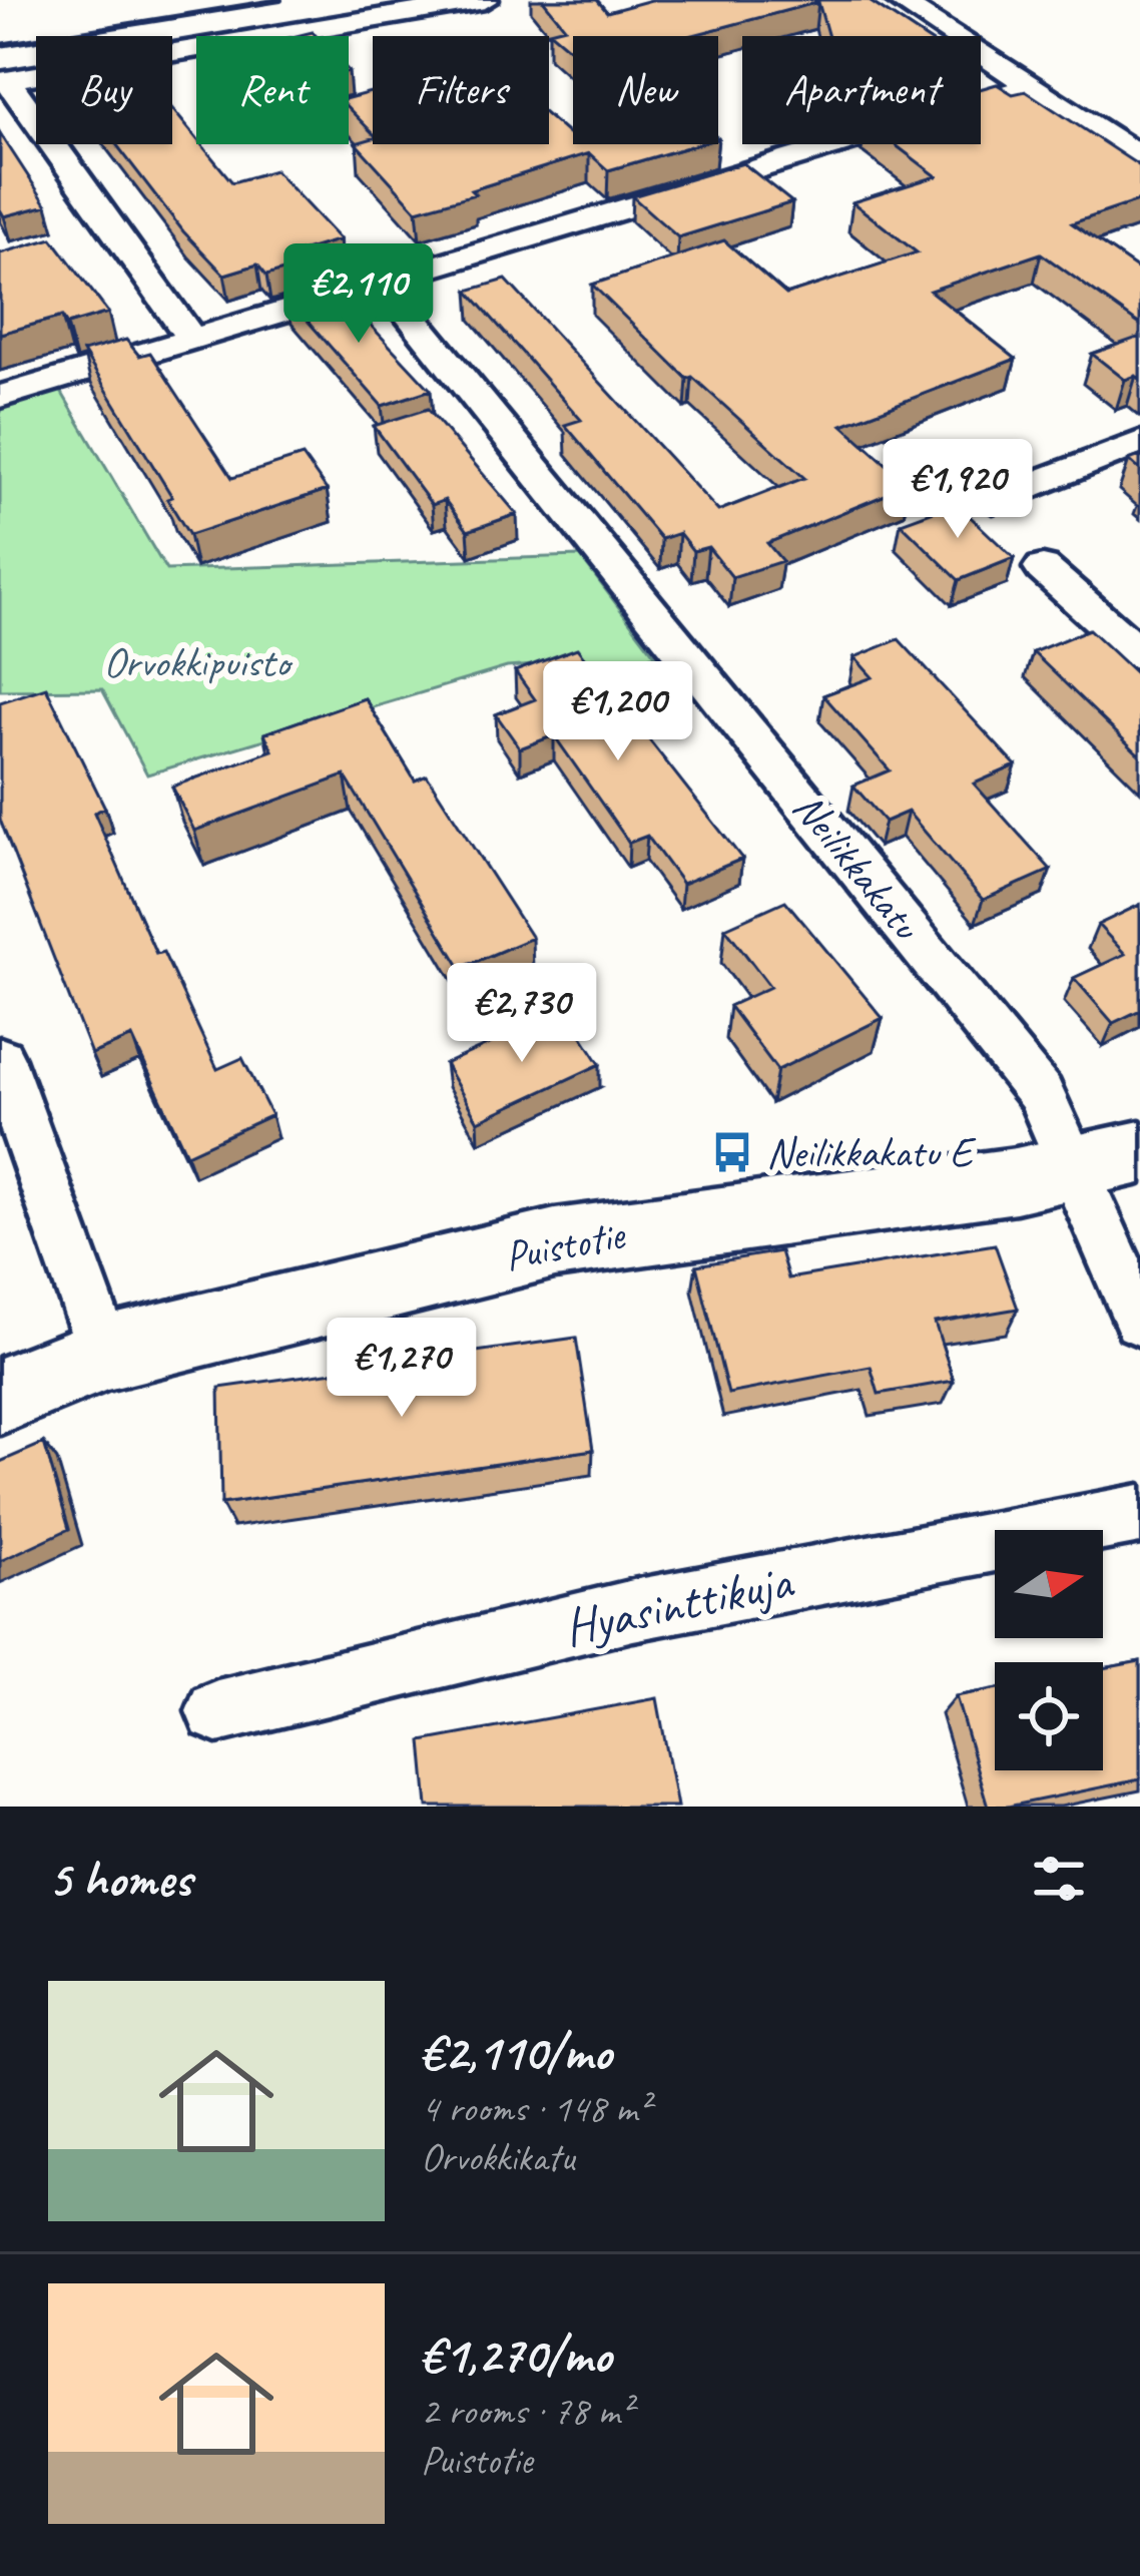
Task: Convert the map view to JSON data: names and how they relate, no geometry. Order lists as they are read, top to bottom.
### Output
{
  "streets": {
    "street": ["Neilikkakatu", "Puistotie", "Hyasinttikuja"]
  },
  "crossings": [
    ["Neilikkakatu", "Puistotie"]
  ],
  "parks": ["Orvokkipuisto"],
  "places": {
    "bus stop": ["Neilikkakatu E"]
  },
  "north": "right",
  "page": {
    "chip": [
      "Buy",
      "Rent",
      "Filters",
      "New",
      "Apartment"
    ],
    "price": [
      "€2,110",
      "€1,920",
      "€1,200",
      "€2,730",
      "€1,270"
    ],
    "heading": "5 homes",
    "list": [
      {
        "name": "€2,110/mo",
        "note": "4 rooms · 148 m² · Orvokkikatu"
      },
      {
        "name": "€1,270/mo",
        "note": "2 rooms · 78 m² · Puistotie"
      }
    ]
  }
}
